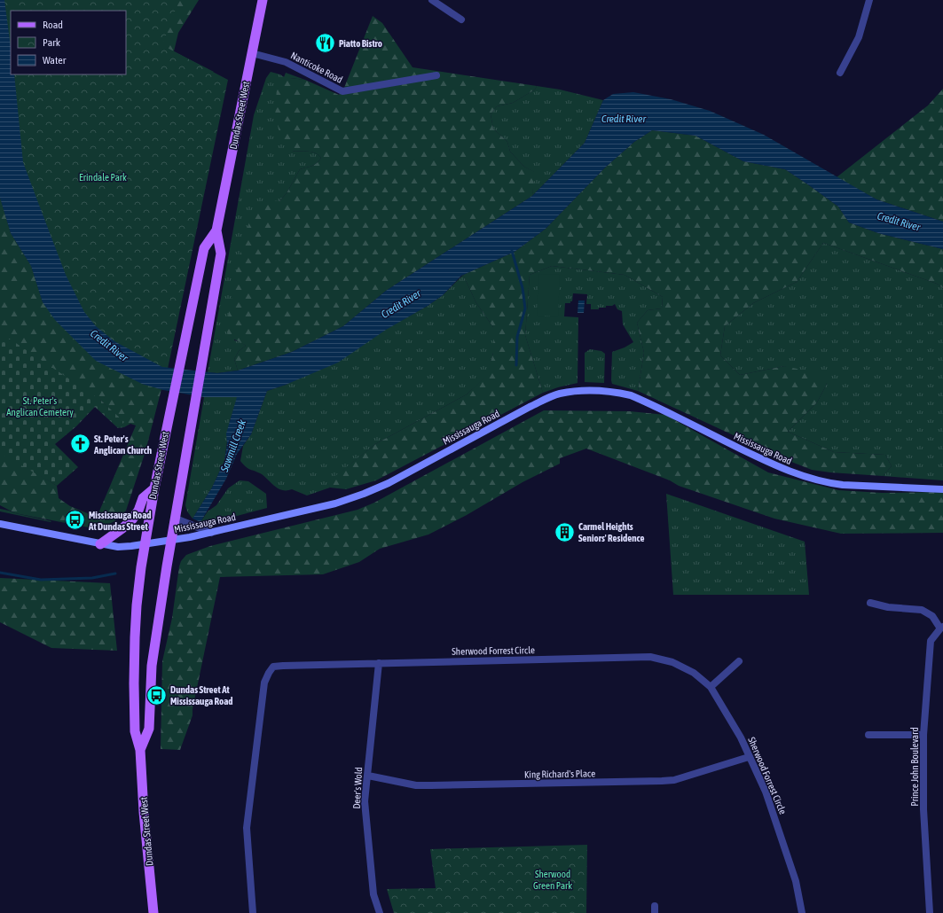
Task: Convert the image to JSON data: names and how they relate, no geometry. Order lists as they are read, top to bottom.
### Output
{
  "streets": {
    "main road": ["Dundas Street West", "Mississauga Road"],
    "street": [
      "Nanticoke Road",
      "Sherwood Forrest Circle",
      "Prince John Boulevard",
      "King Richard's Place",
      "Deer's Wold"
    ]
  },
  "crossings": [
    ["Nanticoke Road", "Dundas Street West"],
    ["Dundas Street West", "Mississauga Road"],
    ["Sherwood Forrest Circle", "King Richard's Place"],
    ["Sherwood Forrest Circle", "Deer's Wold"],
    ["King Richard's Place", "Deer's Wold"]
  ],
  "water": ["Credit River", "Sawmill Creek"],
  "parks": ["Erindale Park", "St. Peter's Anglican Cemetery", "Sherwood Green Park"],
  "places": {
    "restaurant": ["Piatto Bistro"],
    "church": ["St. Peter's Anglican Church"],
    "bus stop": ["Mississauga Road At Dundas Street", "Dundas Street At Mississauga Road"],
    "building": ["Carmel Heights Seniors' Residence"]
  },
  "legend": ["Road", "Park", "Water"]
}
